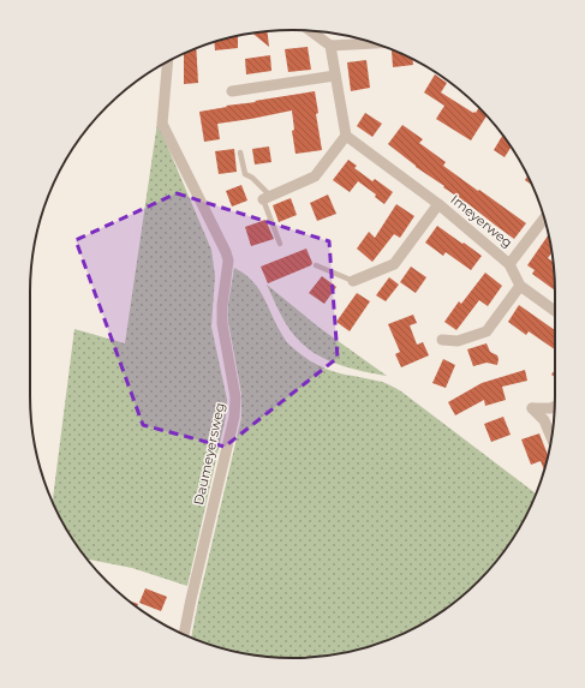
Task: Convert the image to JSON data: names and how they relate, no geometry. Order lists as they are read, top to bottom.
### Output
{
  "streets": {
    "street": ["Imeyerweg", "Daumeyersweg"]
  }
}
